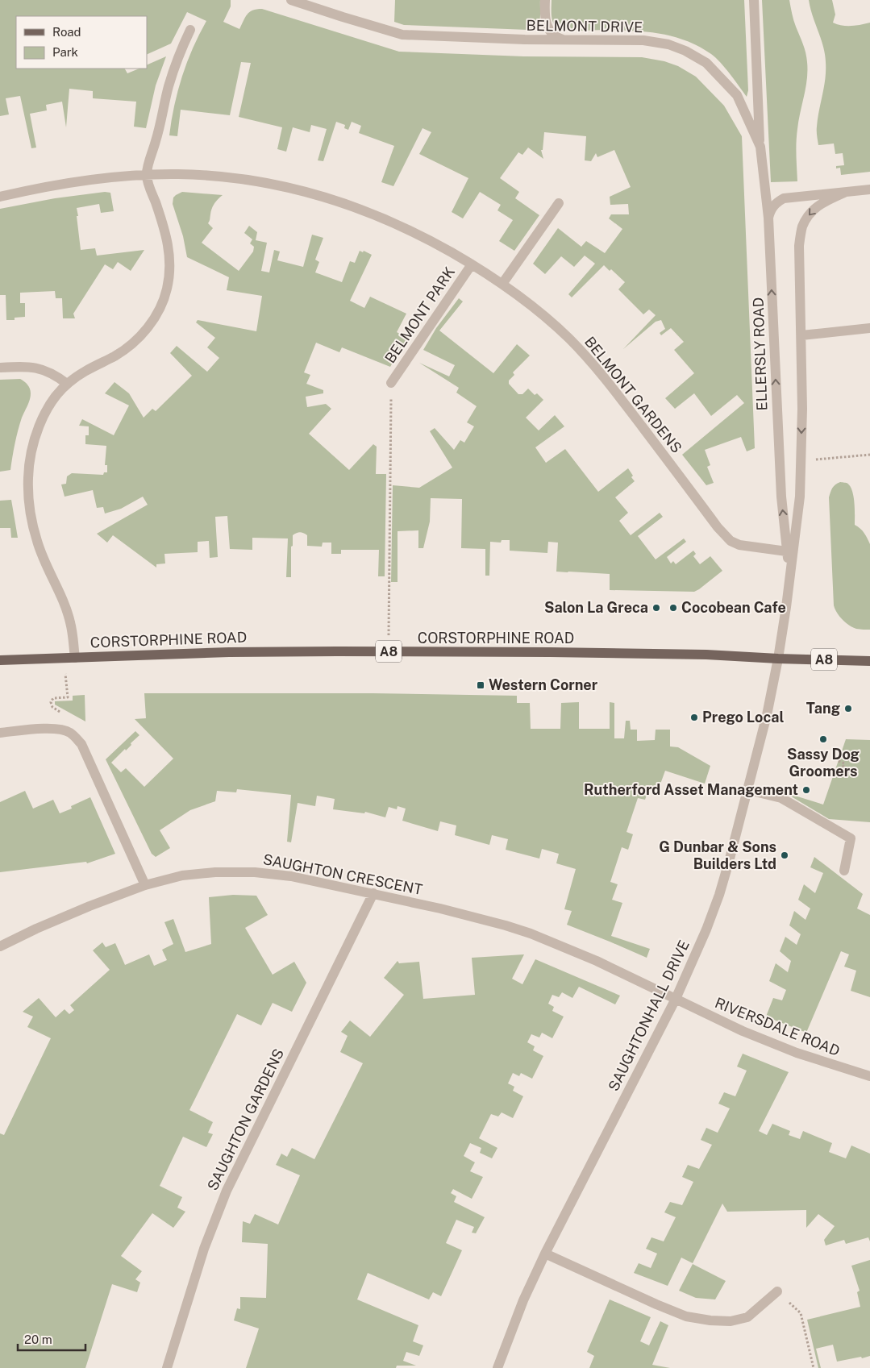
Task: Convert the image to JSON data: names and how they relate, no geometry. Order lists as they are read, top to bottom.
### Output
{
  "streets": {
    "main road": ["CORSTORPHINE ROAD", "A8"],
    "street": [
      "BELMONT DRIVE",
      "BELMONT PARK",
      "ELLERSLY ROAD",
      "BELMONT GARDENS",
      "SAUGHTON CRESCENT",
      "SAUGHTONHALL DRIVE",
      "RIVERSDALE ROAD",
      "SAUGHTON GARDENS"
    ]
  },
  "crossings": [
    ["BELMONT DRIVE", "ELLERSLY ROAD"],
    ["BELMONT PARK", "BELMONT GARDENS"],
    ["ELLERSLY ROAD", "BELMONT GARDENS"],
    ["ELLERSLY ROAD", "CORSTORPHINE ROAD"],
    ["ELLERSLY ROAD", "SAUGHTONHALL DRIVE"],
    ["CORSTORPHINE ROAD", "SAUGHTONHALL DRIVE"],
    ["SAUGHTON CRESCENT", "SAUGHTONHALL DRIVE"],
    ["SAUGHTON CRESCENT", "RIVERSDALE ROAD"],
    ["SAUGHTON CRESCENT", "SAUGHTON GARDENS"],
    ["SAUGHTONHALL DRIVE", "RIVERSDALE ROAD"]
  ],
  "places": {
    "other": [
      "Salon La Greca",
      "Cocobean Cafe",
      "Tang",
      "Prego Local",
      "Sassy Dog Groomers",
      "Rutherford Asset Management",
      "G Dunbar & Sons Builders Ltd"
    ],
    "transit": ["Western Corner"]
  },
  "legend": ["Road", "Park"],
  "scale_bar": "20 m"
}
